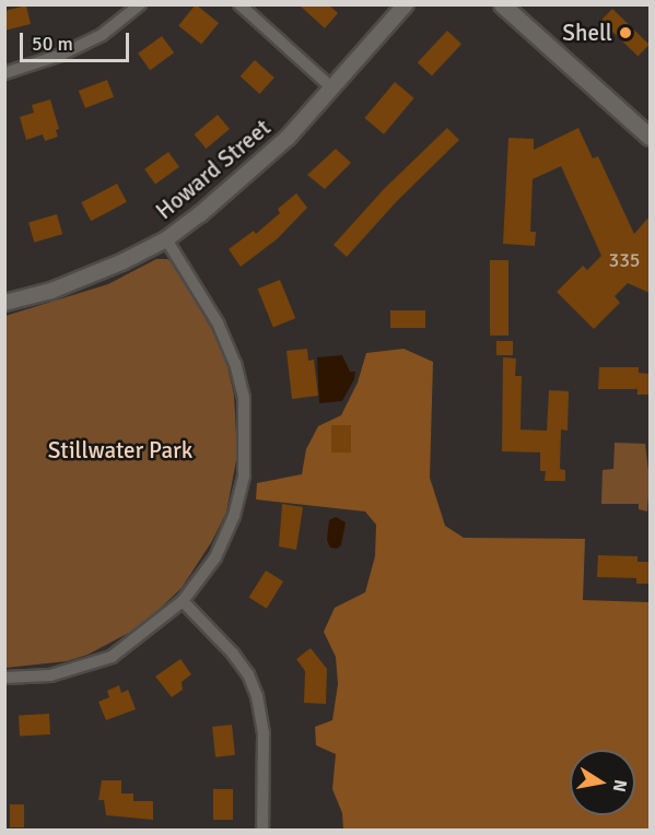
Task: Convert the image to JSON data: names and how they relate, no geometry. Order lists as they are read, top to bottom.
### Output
{
  "streets": {
    "street": ["Howard Street"]
  },
  "parks": ["Stillwater Park"],
  "places": ["Shell"],
  "house_numbers": ["335"],
  "scale_bar": "50 m",
  "north": "right"
}
